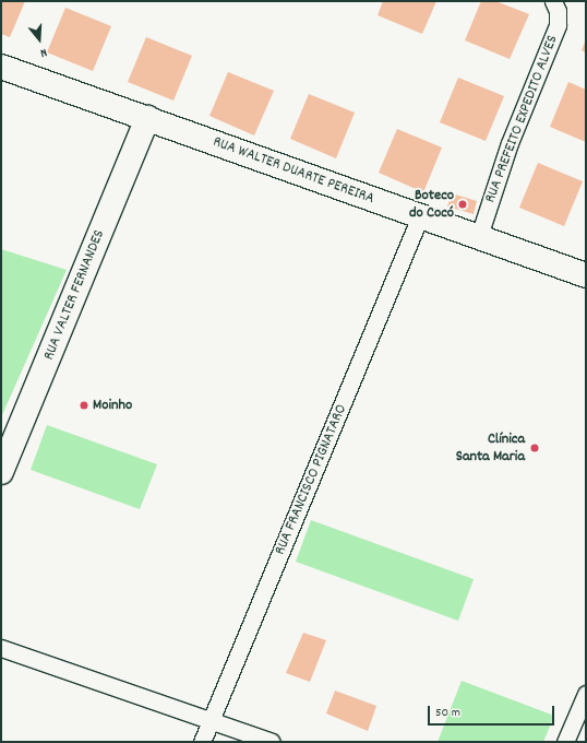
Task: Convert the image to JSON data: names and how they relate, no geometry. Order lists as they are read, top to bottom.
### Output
{
  "streets": {
    "main road": ["RUA WALTER DUARTE PEREIRA", "RUA VALTER FERNANDES"],
    "street": ["RUA PREFEITO EXPEDITO ALVES", "RUA FRANCISCO PIGNATARO"]
  },
  "crossings": [
    ["RUA PREFEITO EXPEDITO ALVES", "RUA WALTER DUARTE PEREIRA"],
    ["RUA WALTER DUARTE PEREIRA", "RUA VALTER FERNANDES"],
    ["RUA WALTER DUARTE PEREIRA", "RUA FRANCISCO PIGNATARO"]
  ],
  "places": ["Boteco do Cocó", "Moinho", "Clínica Santa Maria"],
  "scale_bar": "50 m",
  "north": "bottom"
}
